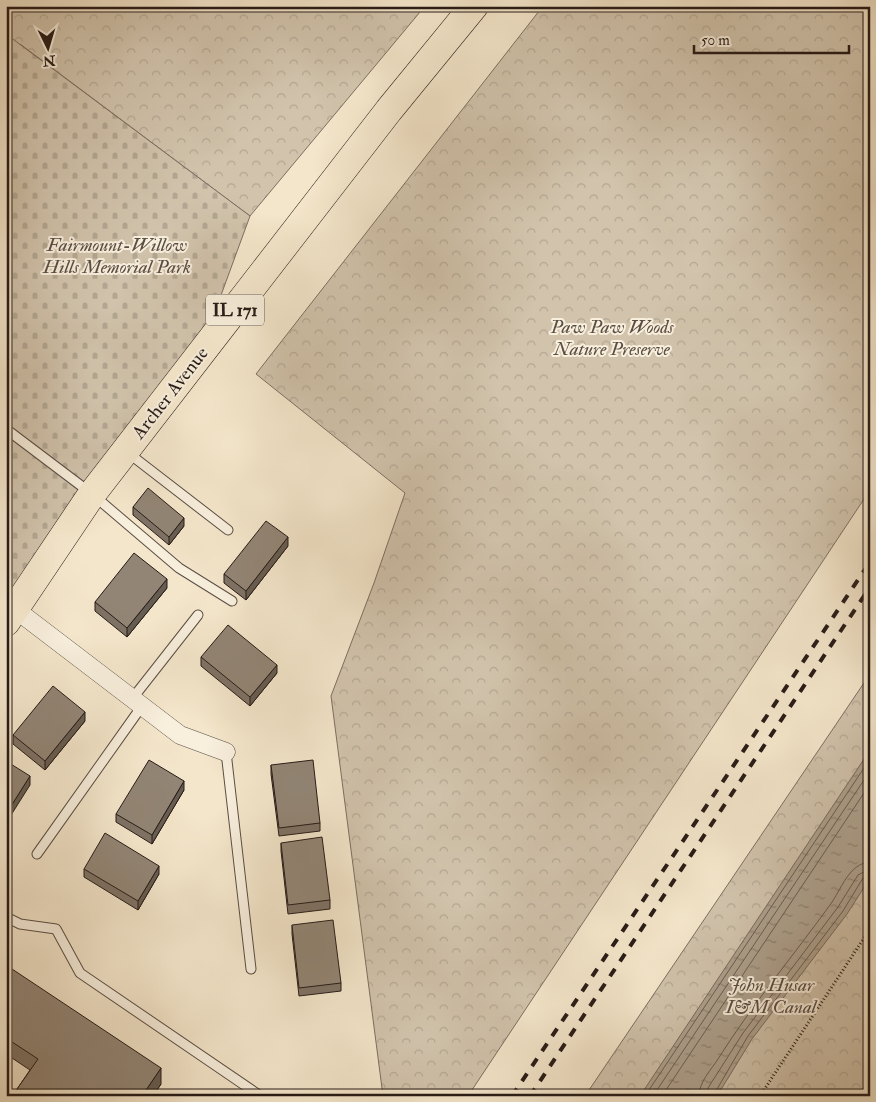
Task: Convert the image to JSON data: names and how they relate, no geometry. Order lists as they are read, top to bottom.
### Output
{
  "streets": {
    "main road": ["IL 171", "Archer Avenue"]
  },
  "parks": ["Fairmount-Willow Hills Memorial Park", "Paw Paw Woods Nature Preserve", "John Husar I&M Canal"],
  "scale_bar": "50 m",
  "north": "bottom"
}
